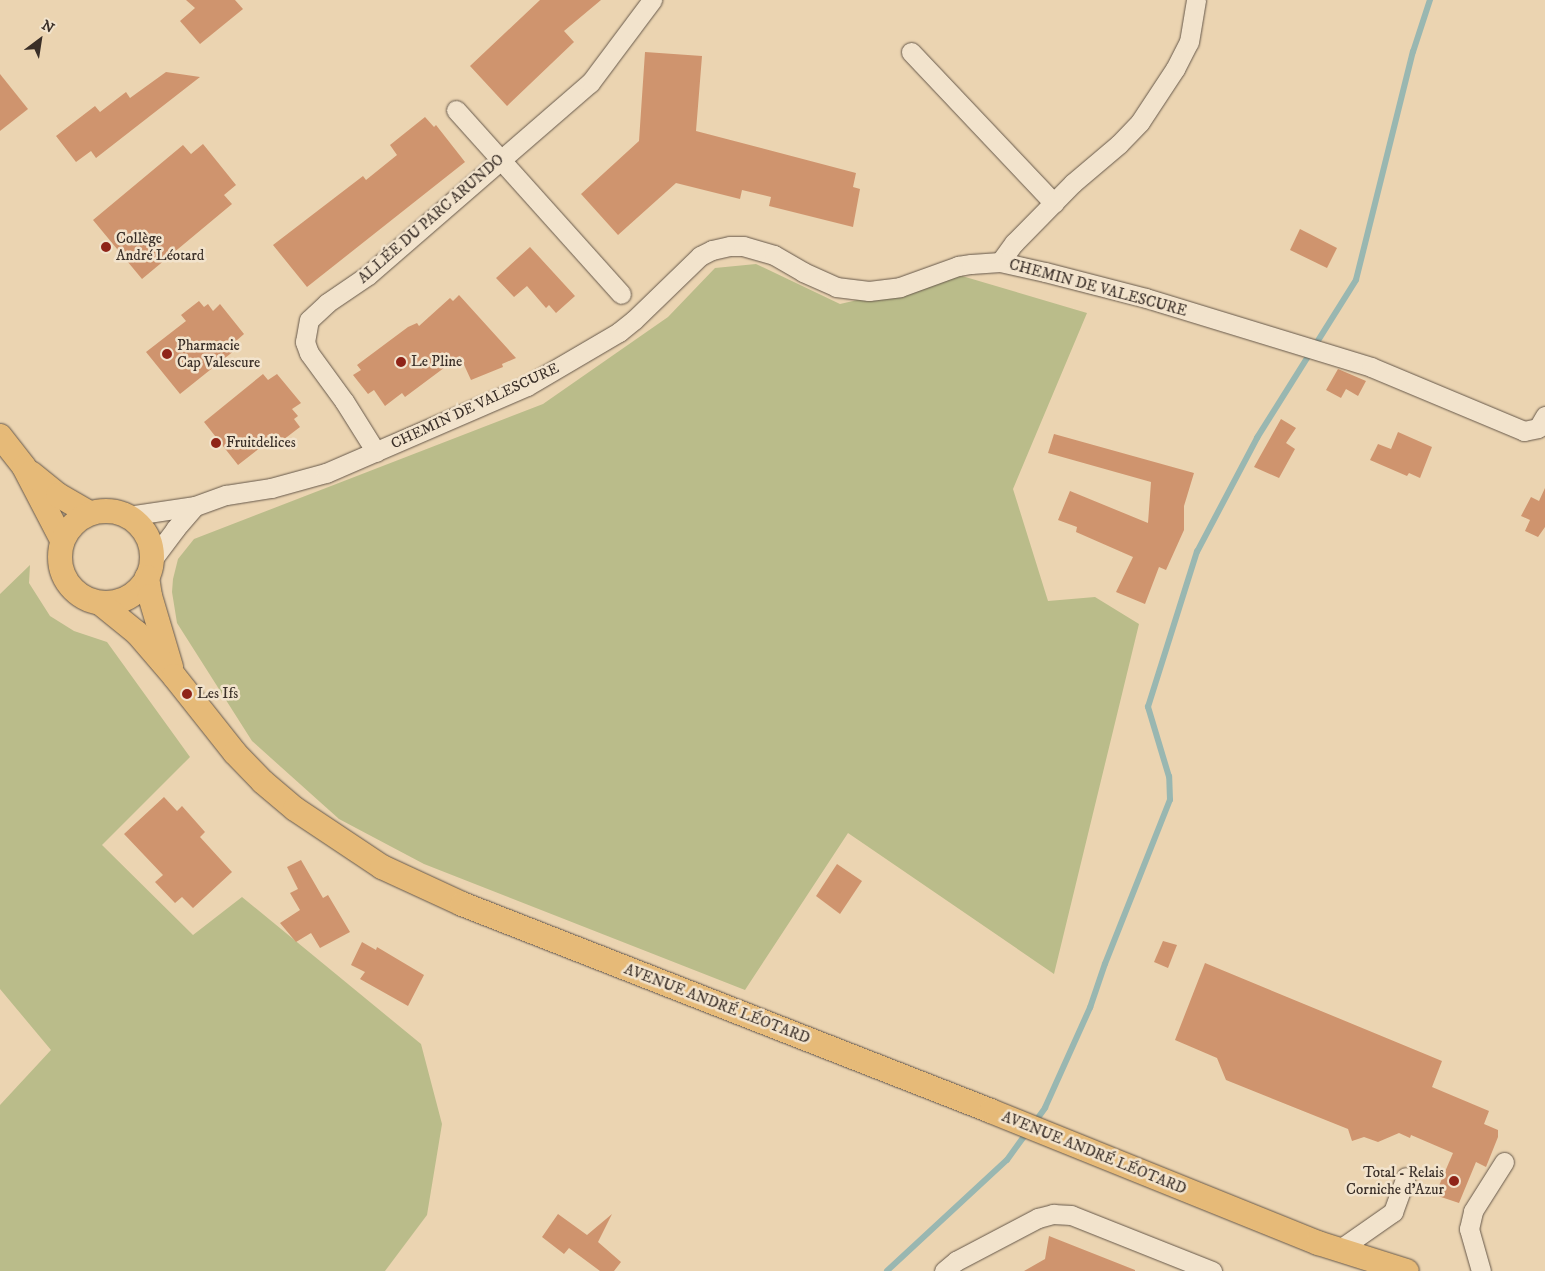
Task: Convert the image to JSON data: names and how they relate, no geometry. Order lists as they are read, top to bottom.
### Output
{
  "streets": {
    "main road": ["AVENUE ANDRÉ LÉOTARD"],
    "street": ["ALLÉE DU PARC ARUNDO", "CHEMIN DE VALESCURE"]
  },
  "crossings": [
    ["ALLÉE DU PARC ARUNDO", "CHEMIN DE VALESCURE"],
    ["CHEMIN DE VALESCURE", "AVENUE ANDRÉ LÉOTARD"]
  ],
  "places": [
    "Collège André Léotard",
    "Pharmacie Cap Valescure",
    "Le Pline",
    "Fruitdelices",
    "Les Ifs",
    "Total - Relais Corniche d'Azur"
  ],
  "north": "top right"
}
